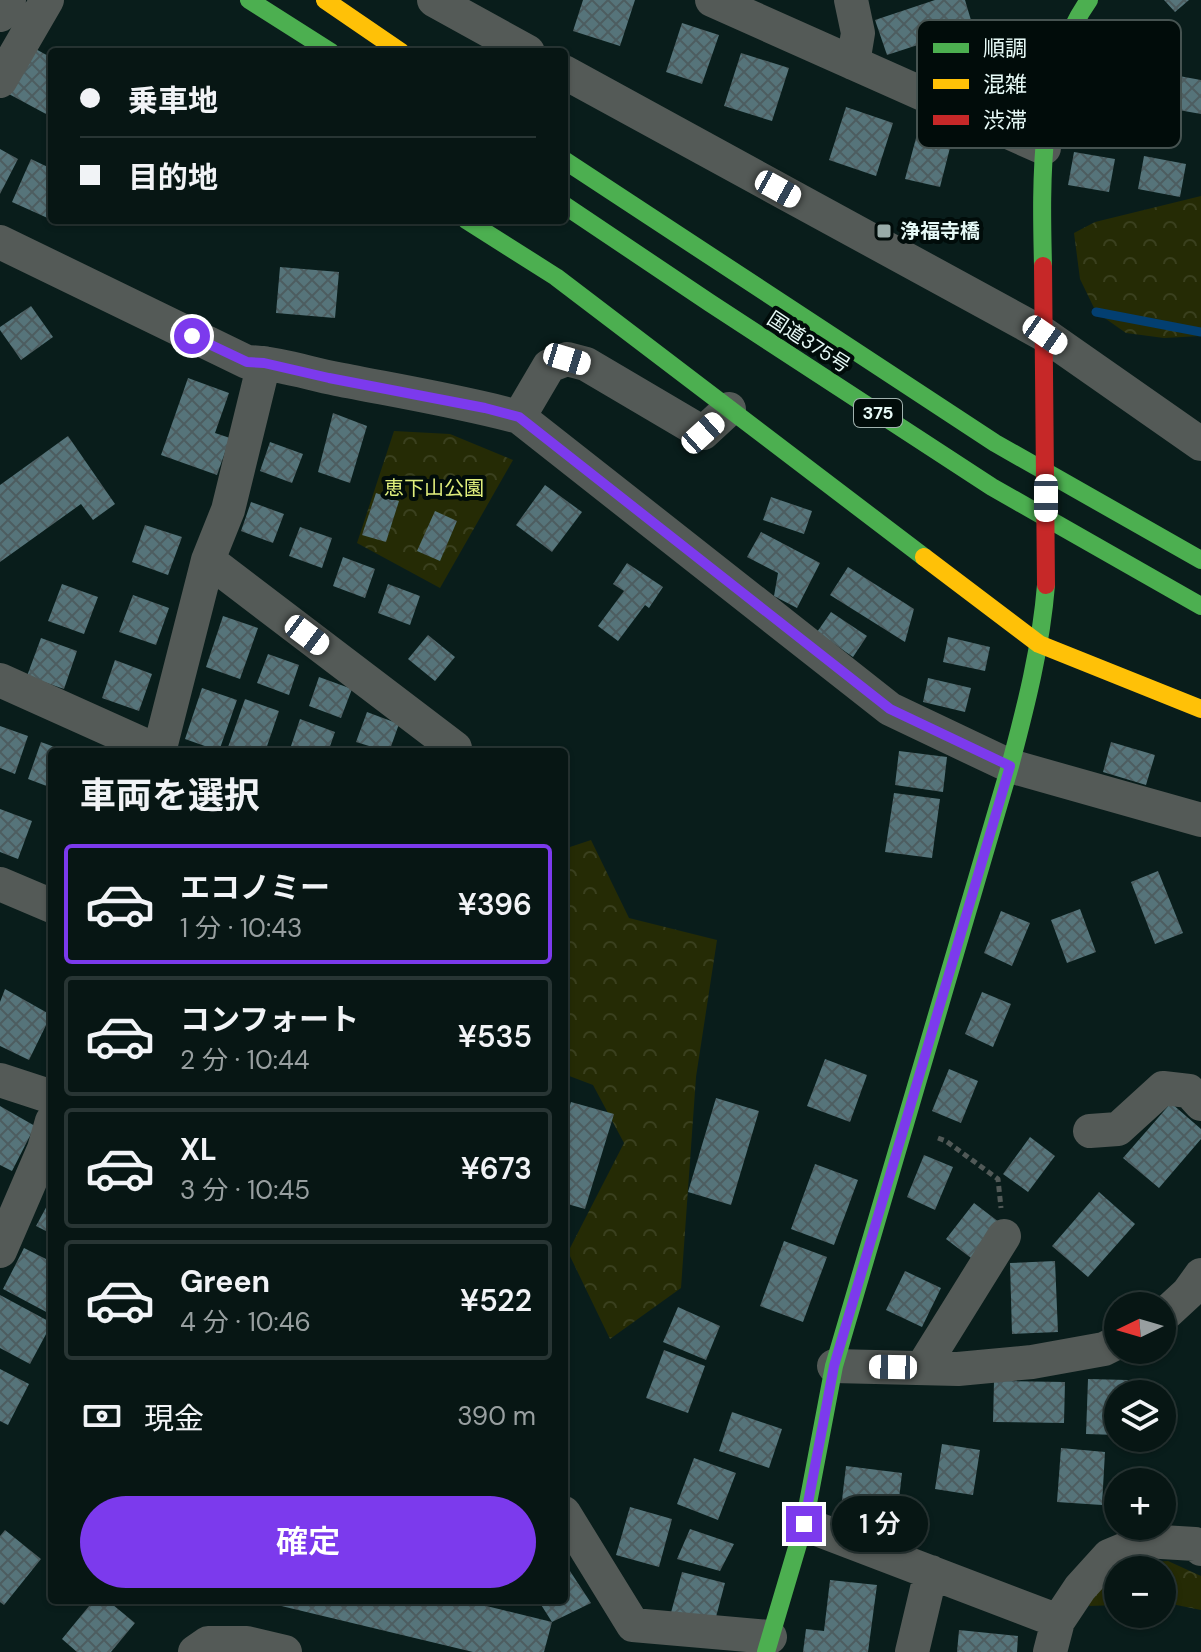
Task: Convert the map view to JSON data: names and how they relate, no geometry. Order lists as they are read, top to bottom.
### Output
{
  "streets": {
    "main road": ["国道375号", "375"]
  },
  "parks": ["恵下山公園"],
  "places": {
    "transit": ["浄福寺橋"]
  },
  "legend": ["順調", "混雑", "渋滞"],
  "north": "left",
  "page": {
    "banner": ["乗車地", "目的地"],
    "heading": "車両を選択",
    "list": [
      {
        "name": "エコノミー",
        "note": "1 分 · 10:43",
        "value": "¥396"
      },
      {
        "name": "コンフォート",
        "note": "2 分 · 10:44",
        "value": "¥535"
      },
      {
        "name": "XL",
        "note": "3 分 · 10:45",
        "value": "¥673"
      },
      {
        "name": "Green",
        "note": "4 分 · 10:46",
        "value": "¥522"
      }
    ],
    "map_buttons": ["+", "−"],
    "pay": ["現金", "390 m"],
    "buttons": "確定",
    "bubble": "1 分"
  }
}
